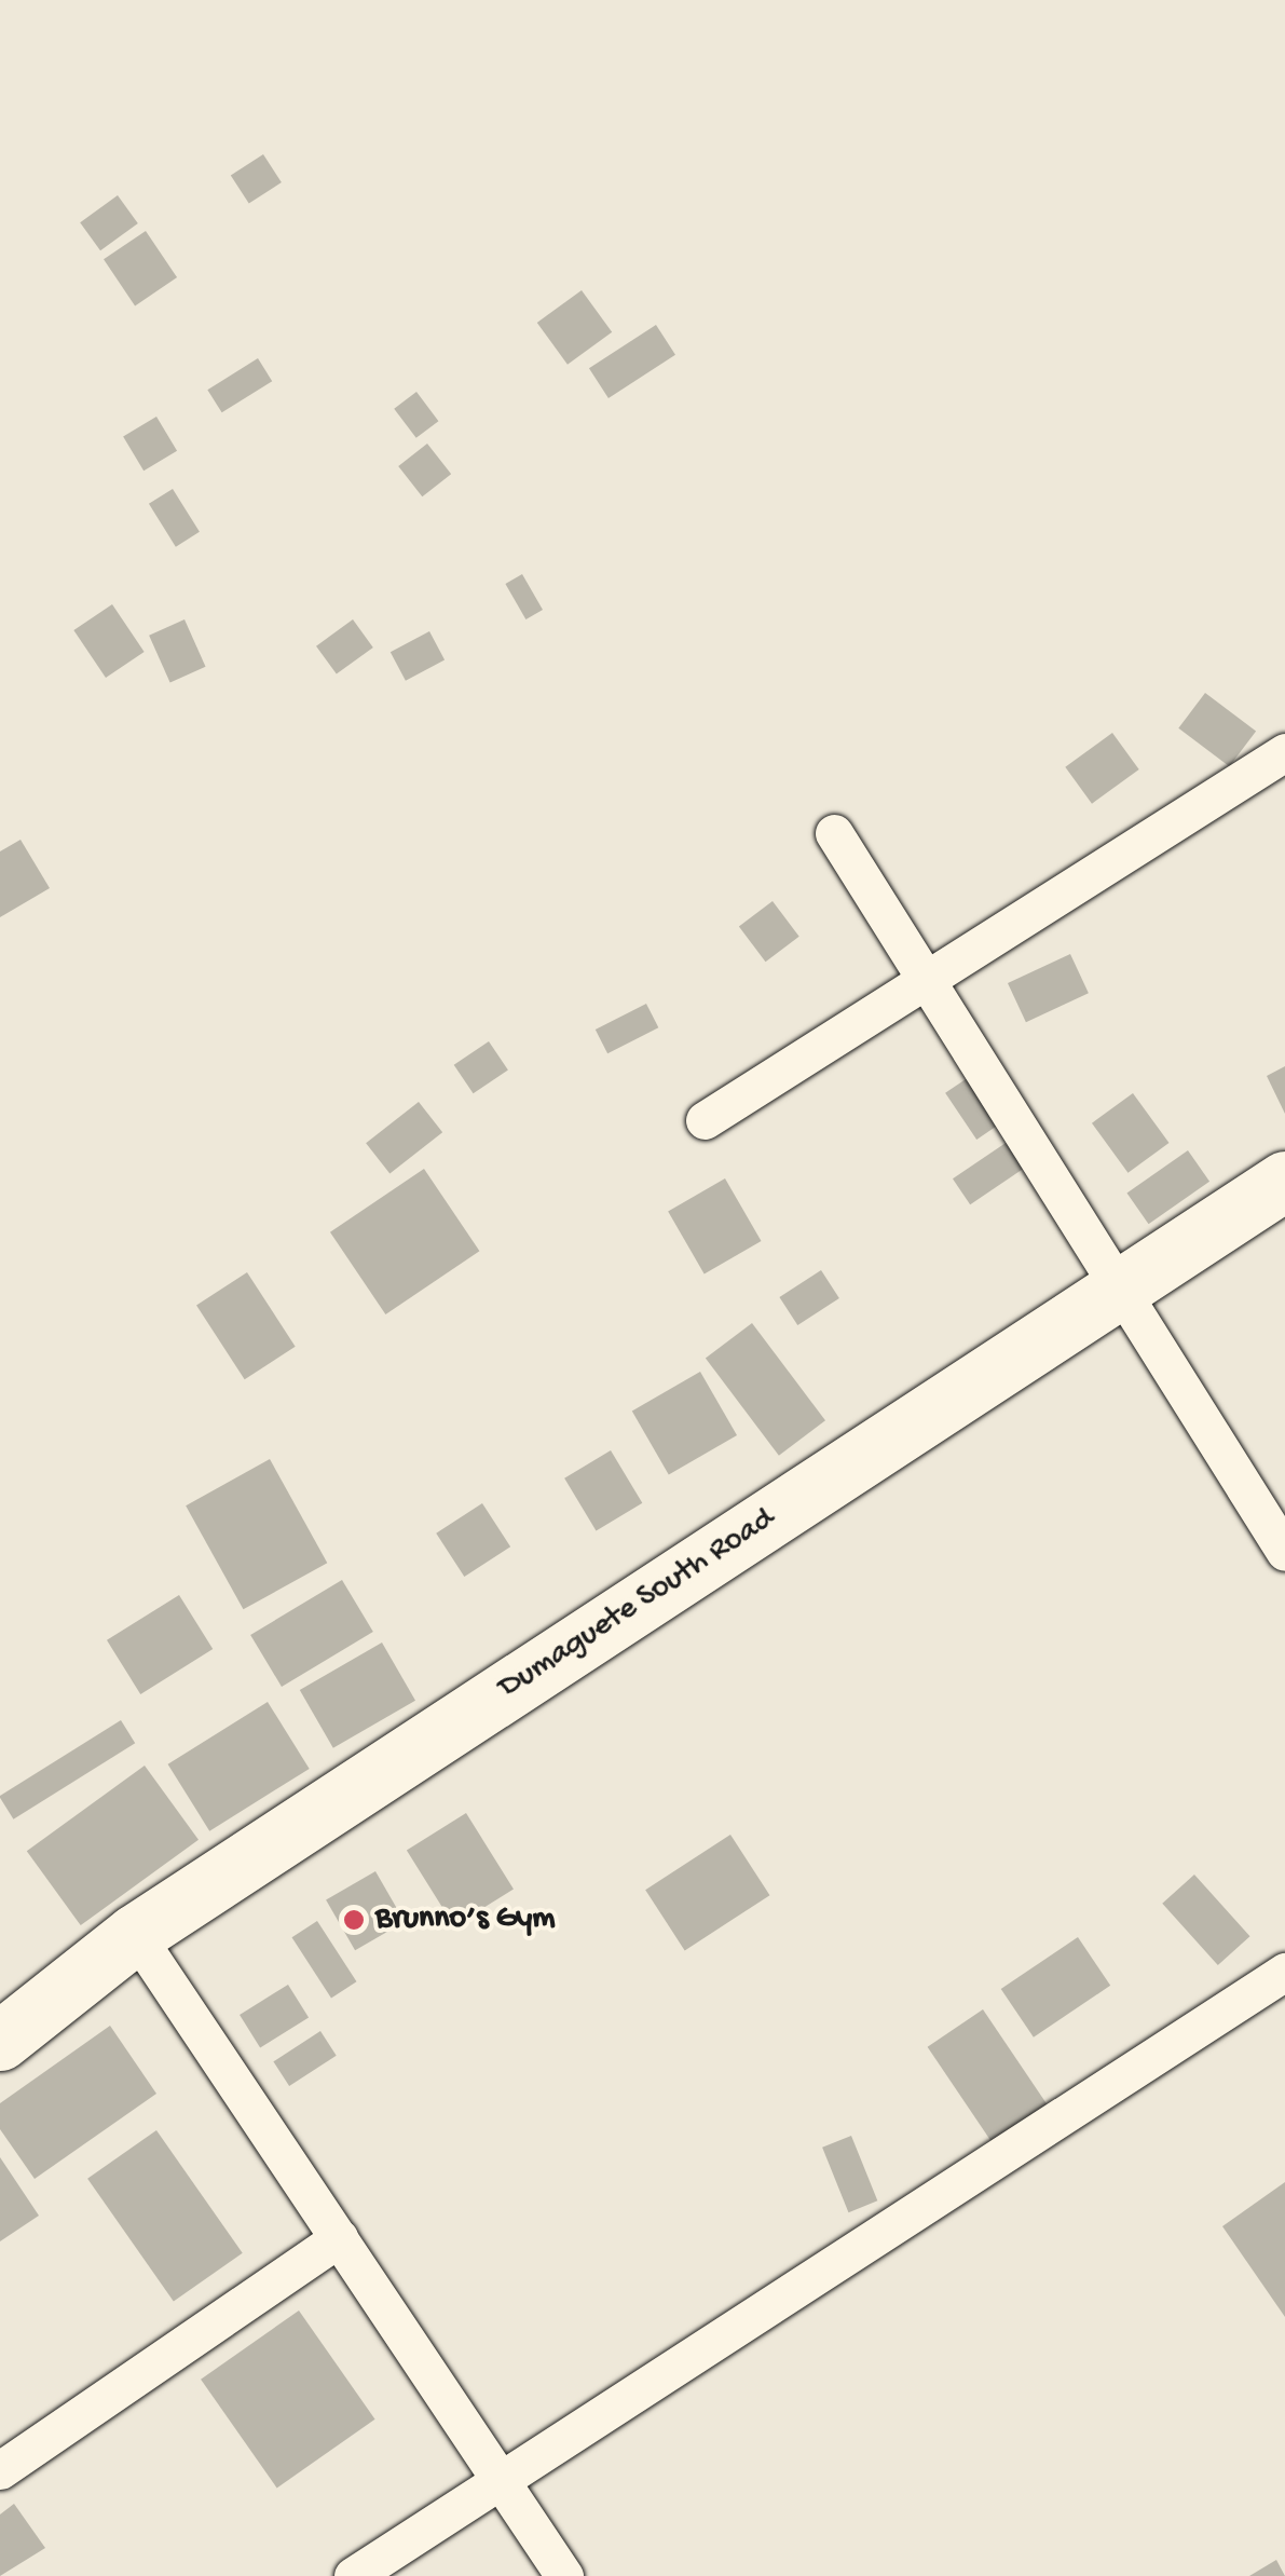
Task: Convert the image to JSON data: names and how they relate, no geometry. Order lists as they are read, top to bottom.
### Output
{
  "streets": {
    "highway": ["Dumaguete South Road"]
  },
  "places": ["Brunno’s Gym"]
}
